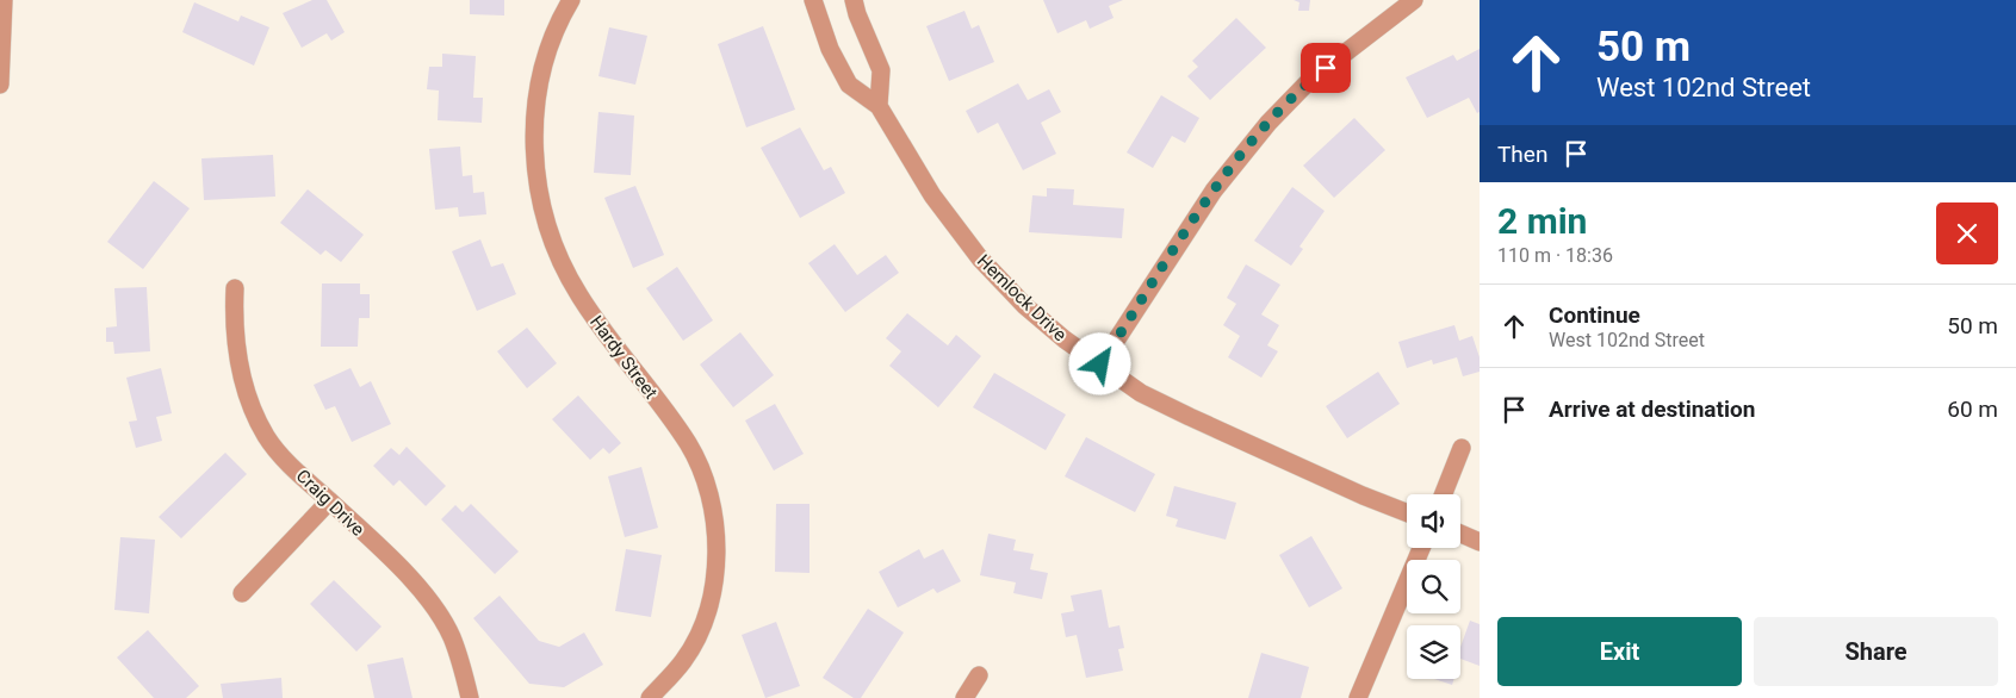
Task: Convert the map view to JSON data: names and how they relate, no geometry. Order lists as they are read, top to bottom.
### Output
{
  "streets": {
    "street": ["Hemlock Drive", "Hardy Street", "Craig Drive"]
  },
  "page": {
    "turn": ["50 m", "West 102nd Street"],
    "then": "Then",
    "heading": ["2 min", "110 m · 18:36"],
    "list": [
      {
        "name": "Continue",
        "note": "West 102nd Street",
        "value": "50 m"
      },
      {
        "name": "Arrive at destination",
        "value": "60 m"
      }
    ],
    "buttons": ["Exit", "Share"]
  }
}
